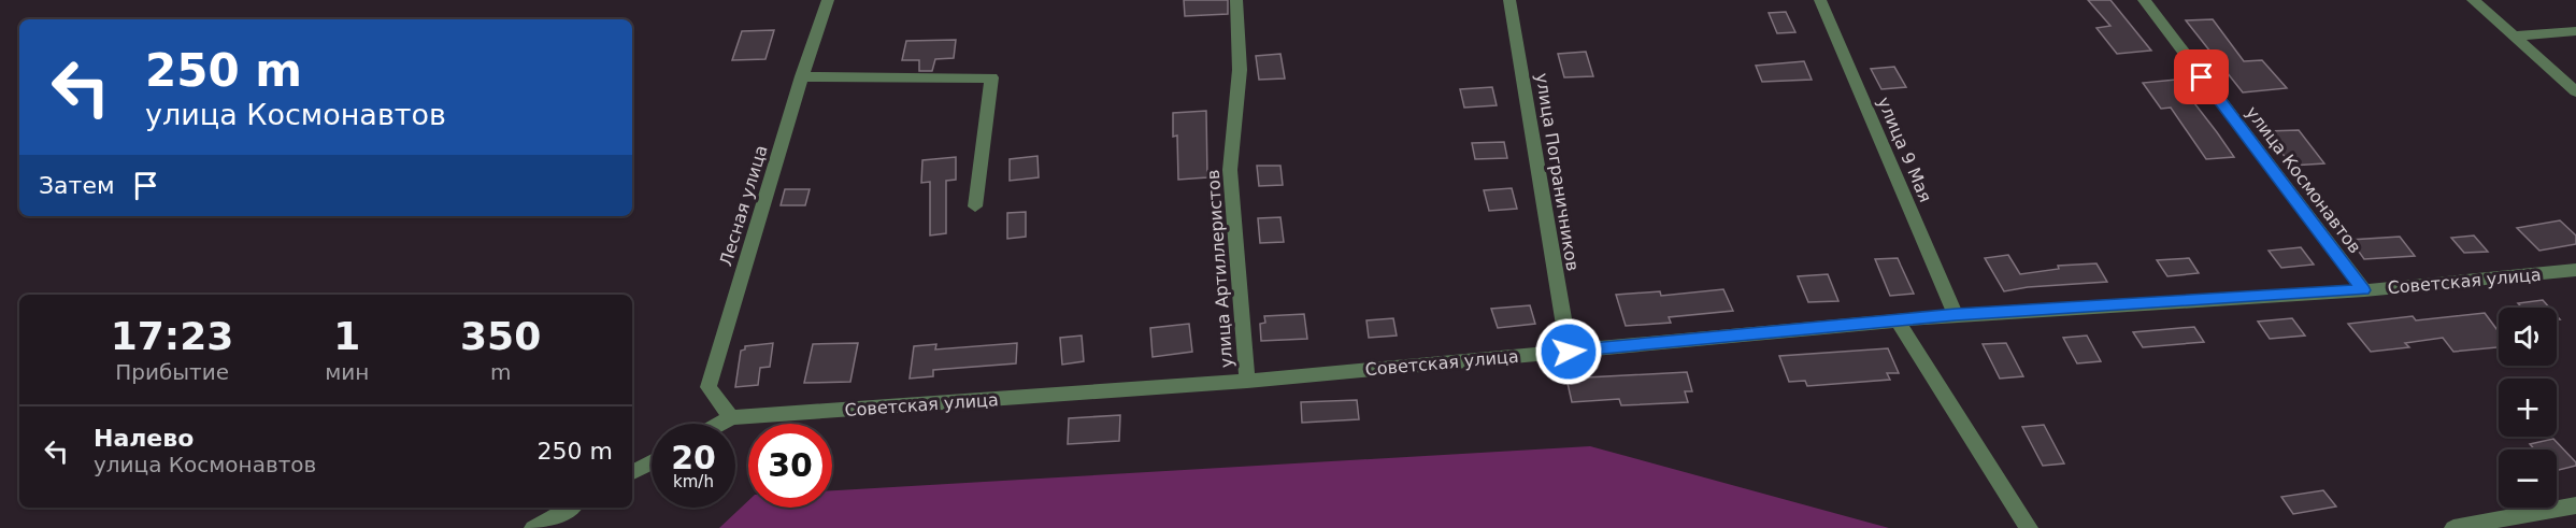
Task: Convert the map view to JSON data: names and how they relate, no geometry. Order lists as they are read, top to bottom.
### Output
{
  "streets": {
    "street": [
      "улица 9 Мая",
      "улица Пограничников",
      "улица Космонавтов",
      "Лесная улица",
      "улица Артиллеристов",
      "Советская улица"
    ]
  },
  "crossings": [
    ["улица 9 Мая", "Советская улица"],
    ["улица Пограничников", "Советская улица"],
    ["улица Космонавтов", "Советская улица"],
    ["Лесная улица", "Советская улица"],
    ["улица Артиллеристов", "Советская улица"]
  ],
  "page": {
    "turn": ["250 m", "улица Космонавтов"],
    "then": "Затем",
    "eta": [
      "17:23",
      "Прибытие",
      "1",
      "мин",
      "350",
      "m"
    ],
    "map_buttons": ["+", "−"],
    "list": [
      {
        "name": "Налево",
        "note": "улица Космонавтов",
        "value": "250 m"
      }
    ],
    "speed": "20 km/h",
    "limit": "30"
  }
}
